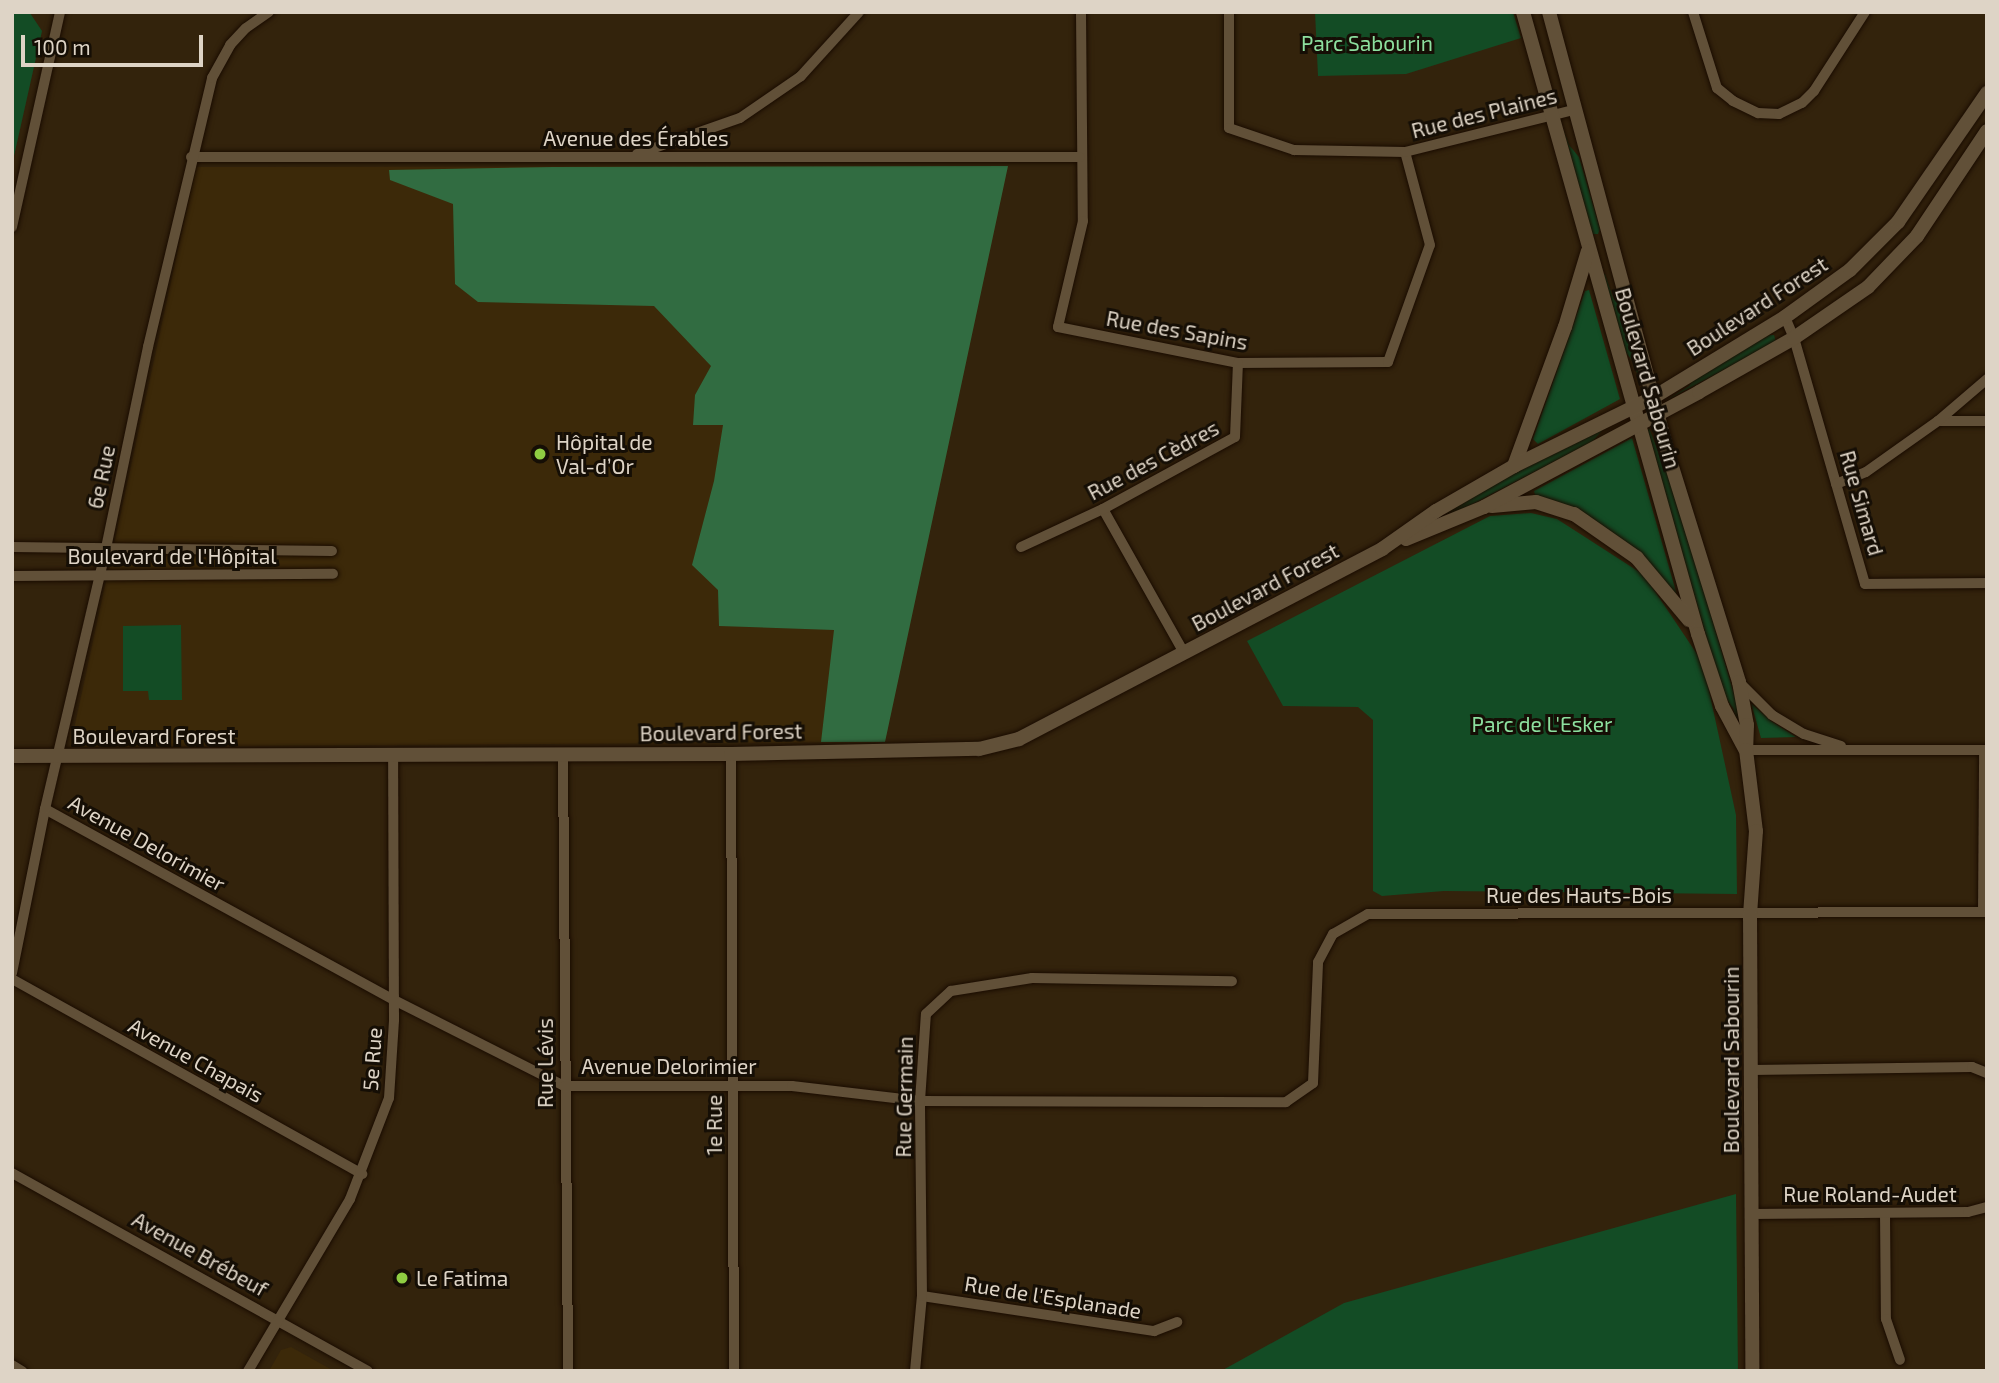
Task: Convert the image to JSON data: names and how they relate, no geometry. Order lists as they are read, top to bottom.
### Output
{
  "streets": {
    "street": [
      "Rue des Plaines",
      "Avenue des Érables",
      "Boulevard Forest",
      "Rue des Sapins",
      "Boulevard Sabourin",
      "Rue des Cèdres",
      "6e Rue",
      "Rue Simard",
      "Boulevard de l'Hôpital",
      "Avenue Delorimier",
      "Rue des Hauts-Bois",
      "5e Rue",
      "Avenue Chapais",
      "Rue Lévis",
      "Rue Germain",
      "1e Rue",
      "Rue Roland-Audet",
      "Avenue Brébeuf",
      "Rue de l'Esplanade"
    ]
  },
  "crossings": [
    ["Rue des Plaines", "Rue des Sapins"],
    ["Rue des Plaines", "Boulevard Sabourin"],
    ["Avenue des Érables", "Rue des Sapins"],
    ["Avenue des Érables", "6e Rue"],
    ["Boulevard Forest", "Boulevard Sabourin"],
    ["Boulevard Forest", "6e Rue"],
    ["Boulevard Forest", "Rue Simard"],
    ["Boulevard Forest", "5e Rue"],
    ["Boulevard Forest", "Rue Lévis"],
    ["Boulevard Forest", "1e Rue"],
    ["Rue des Sapins", "Rue des Cèdres"],
    ["Boulevard Sabourin", "Rue des Hauts-Bois"],
    ["Boulevard Sabourin", "Rue Roland-Audet"],
    ["6e Rue", "Boulevard de l'Hôpital"],
    ["6e Rue", "Avenue Delorimier"],
    ["Avenue Delorimier", "Rue des Hauts-Bois"],
    ["Avenue Delorimier", "5e Rue"],
    ["Avenue Delorimier", "Rue Lévis"],
    ["Avenue Delorimier", "Rue Germain"],
    ["Avenue Delorimier", "1e Rue"],
    ["5e Rue", "Avenue Chapais"],
    ["5e Rue", "Avenue Brébeuf"],
    ["Rue Germain", "Rue de l'Esplanade"]
  ],
  "parks": ["Parc Sabourin", "Parc de L'Esker"],
  "places": ["Hôpital de Val-d’Or", "Le Fatima"],
  "scale_bar": "100 m"
}
